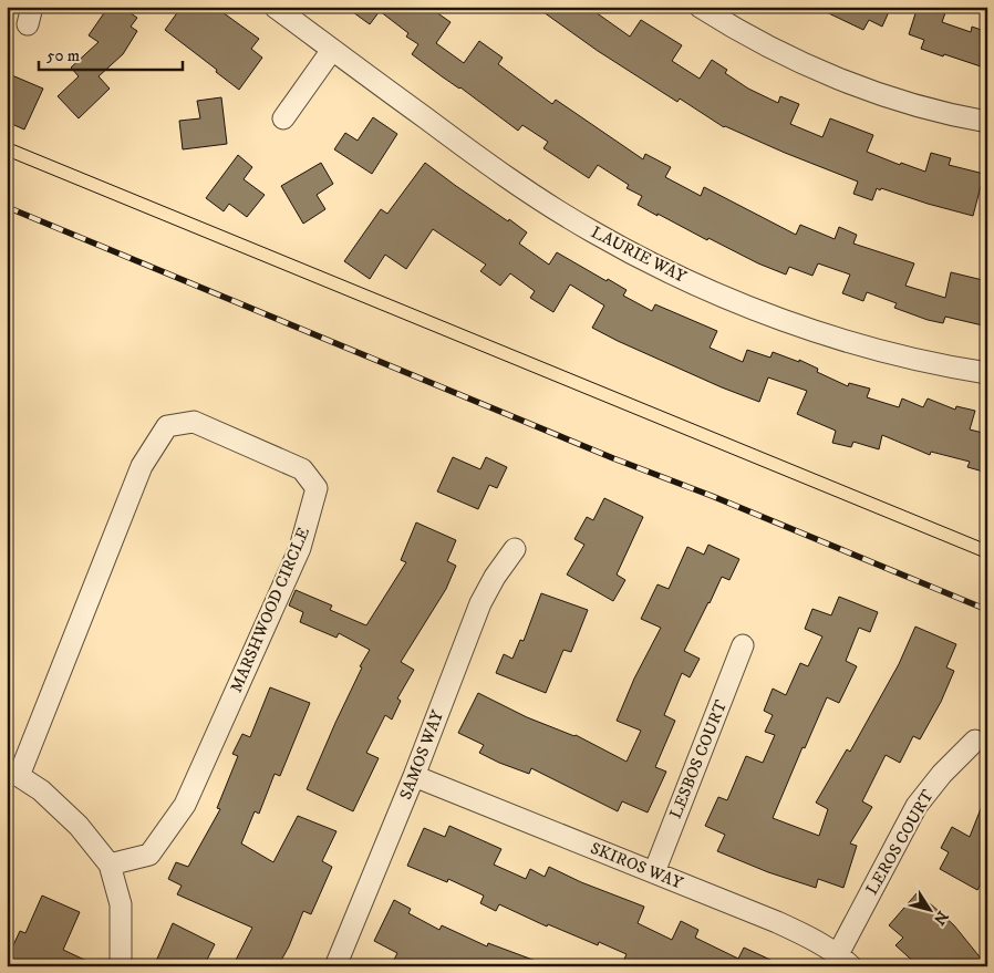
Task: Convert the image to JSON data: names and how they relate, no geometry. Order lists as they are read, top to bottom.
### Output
{
  "streets": {
    "street": [
      "LAURIE WAY",
      "MARSHWOOD CIRCLE",
      "SAMOS WAY",
      "LESBOS COURT",
      "LEROS COURT",
      "SKIROS WAY"
    ]
  },
  "crossings": [
    ["SAMOS WAY", "SKIROS WAY"],
    ["LESBOS COURT", "SKIROS WAY"],
    ["LEROS COURT", "SKIROS WAY"]
  ],
  "scale_bar": "50 m",
  "north": "bottom right"
}
